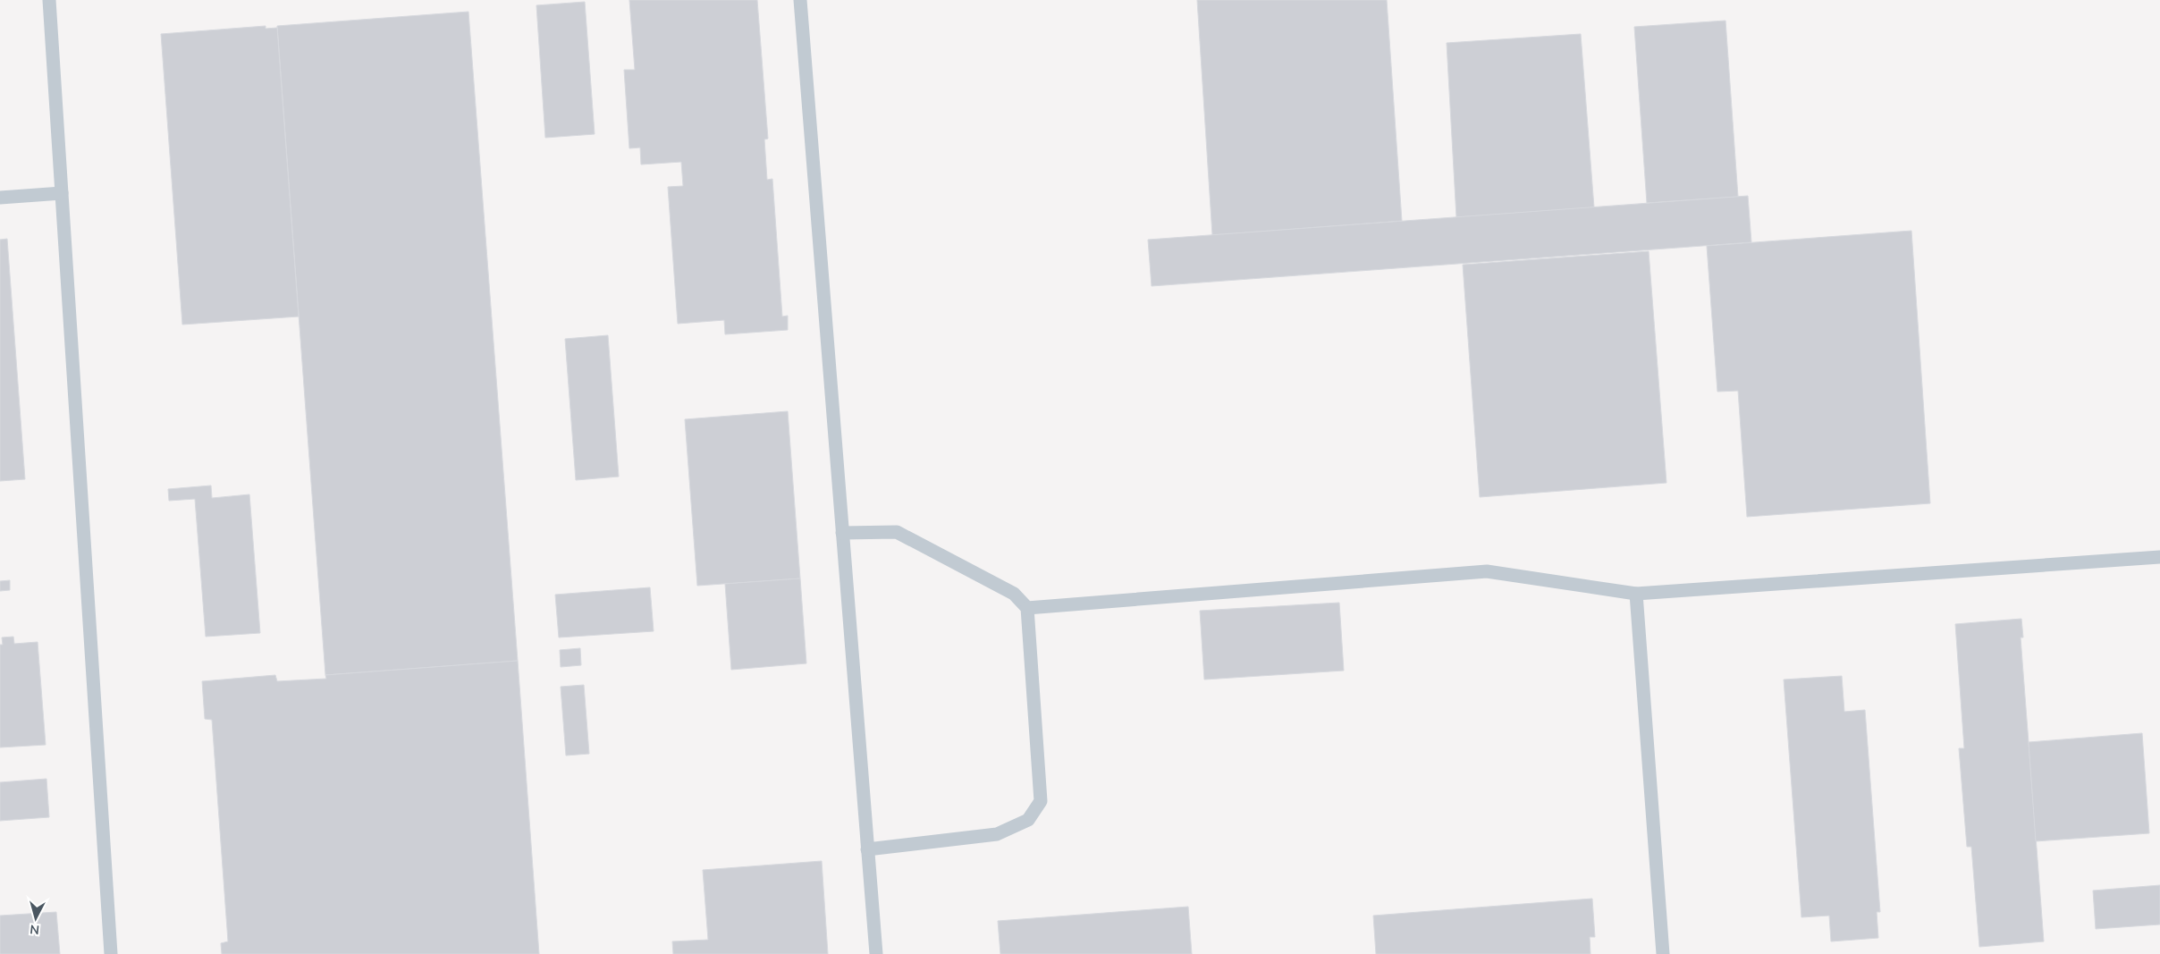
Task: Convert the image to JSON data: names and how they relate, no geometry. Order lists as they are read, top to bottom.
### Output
{
  "north": "bottom"
}
